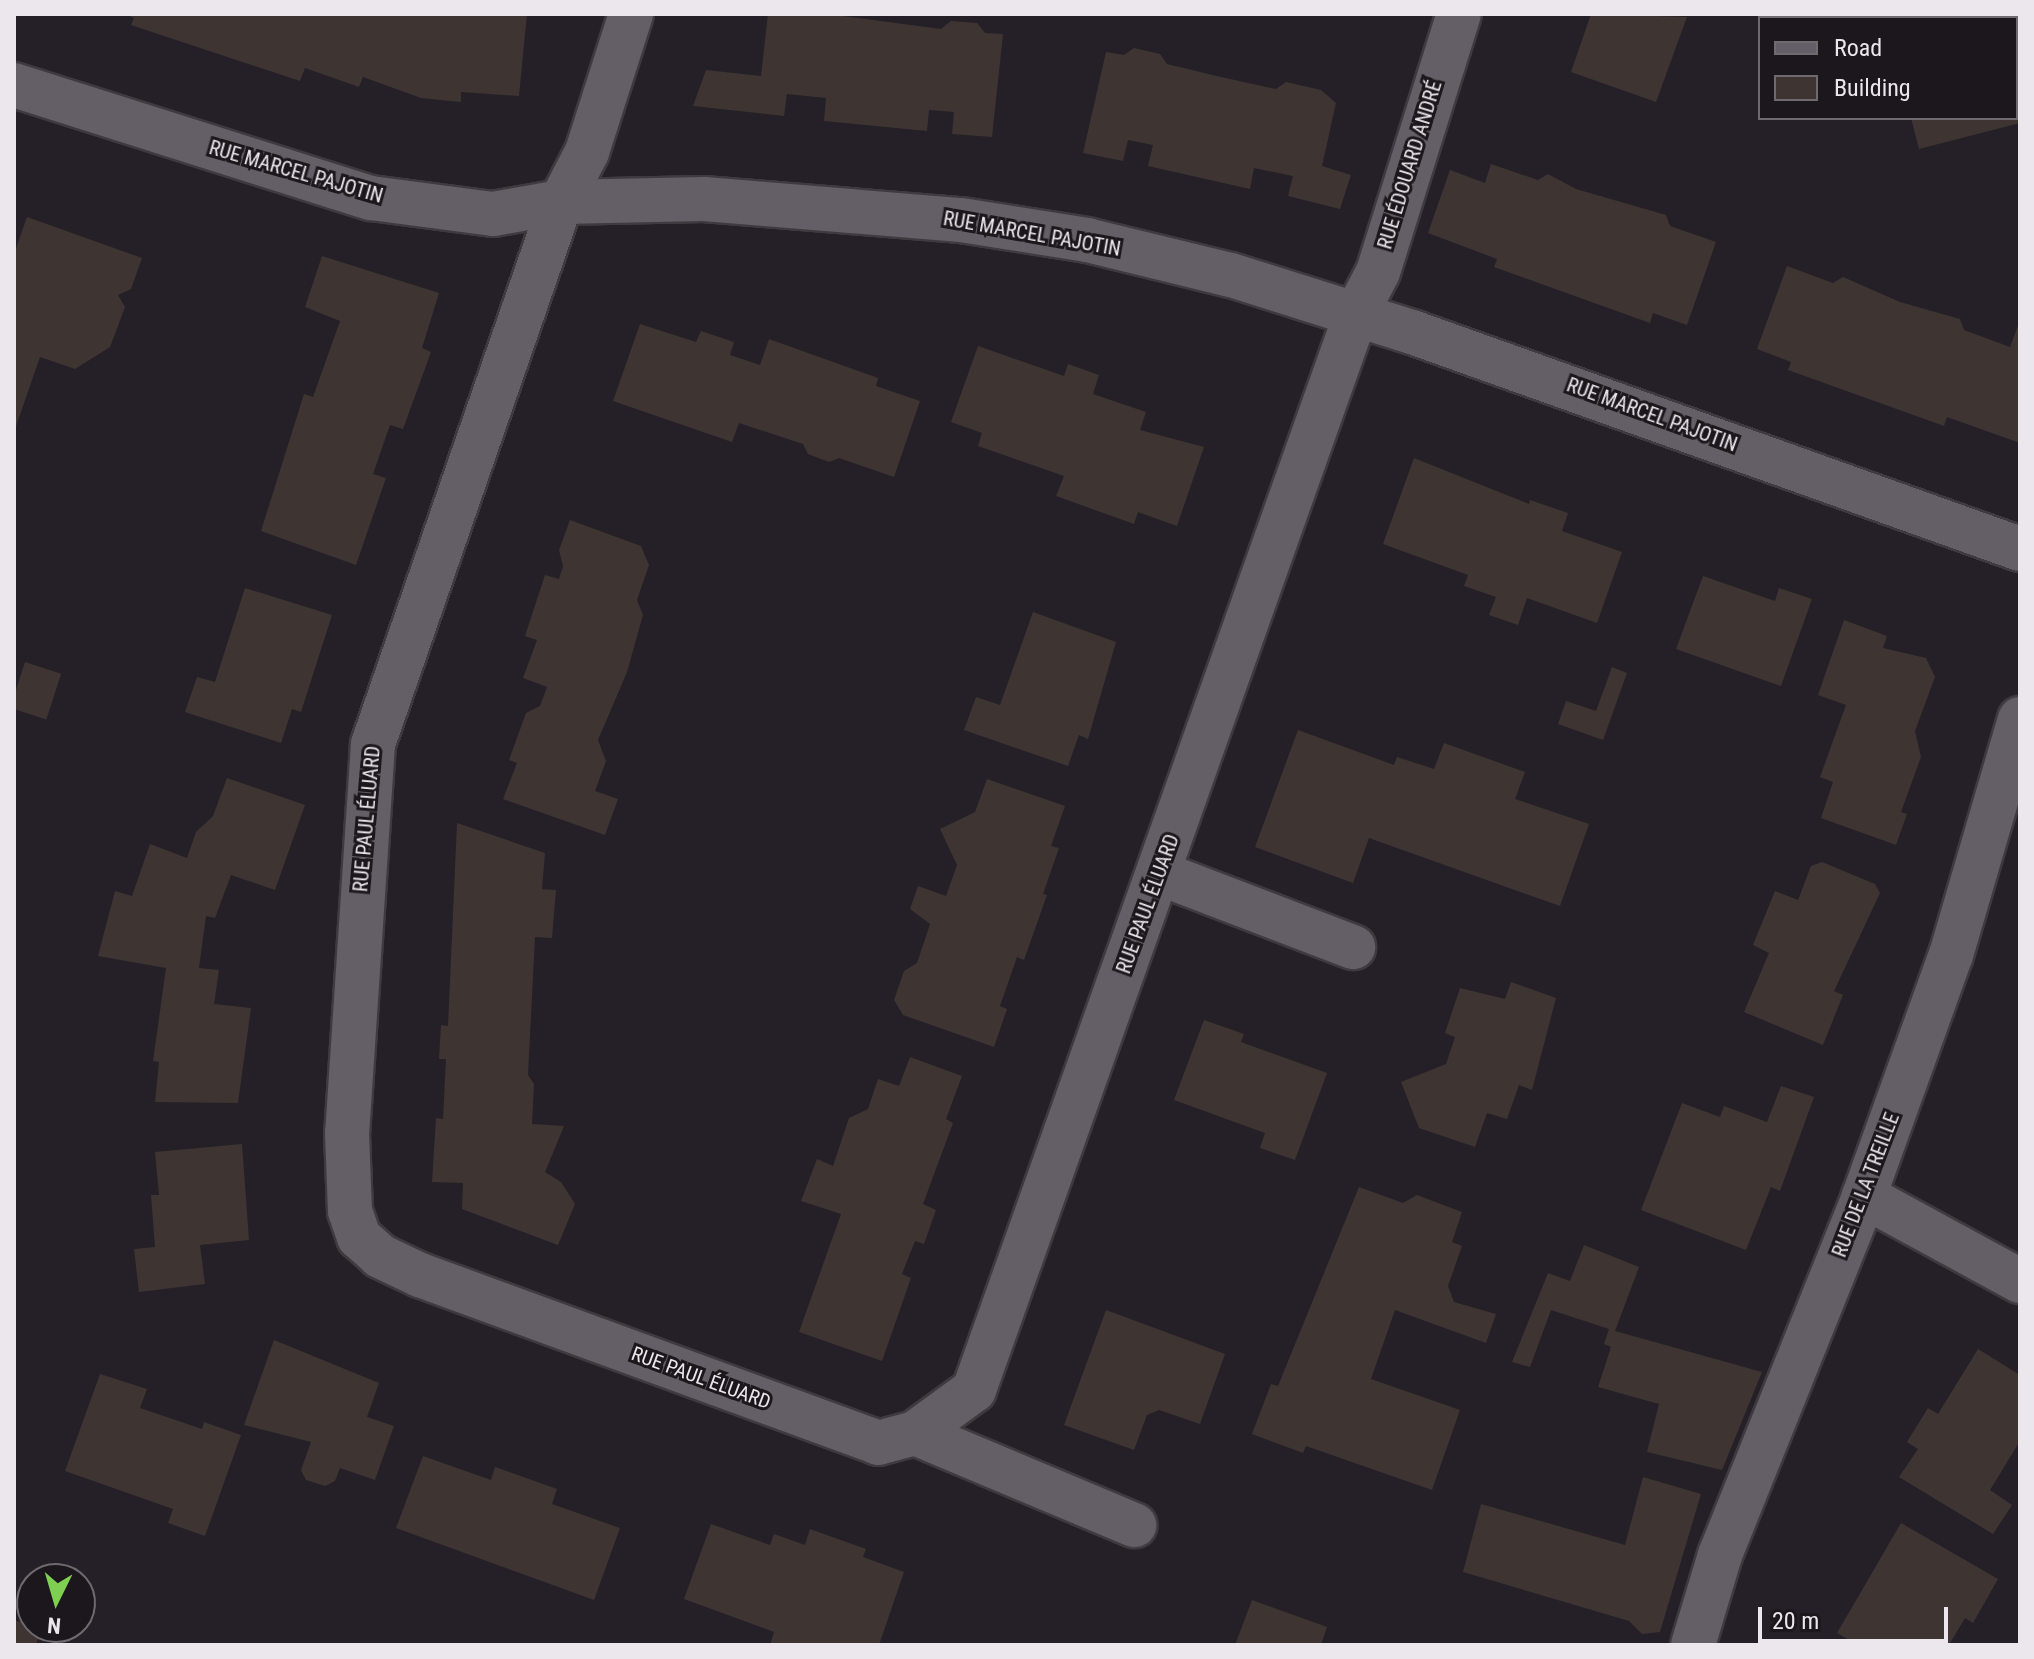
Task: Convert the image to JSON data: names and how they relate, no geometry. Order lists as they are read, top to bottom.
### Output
{
  "streets": {
    "street": [
      "RUE ÉDOUARD ANDRÉ",
      "RUE MARCEL PAJOTIN",
      "RUE PAUL ÉLUARD",
      "RUE DE LA TREILLE"
    ]
  },
  "crossings": [
    ["RUE ÉDOUARD ANDRÉ", "RUE MARCEL PAJOTIN"],
    ["RUE ÉDOUARD ANDRÉ", "RUE PAUL ÉLUARD"],
    ["RUE MARCEL PAJOTIN", "RUE PAUL ÉLUARD"]
  ],
  "legend": ["Road", "Building"],
  "scale_bar": "20 m",
  "north": "bottom"
}
